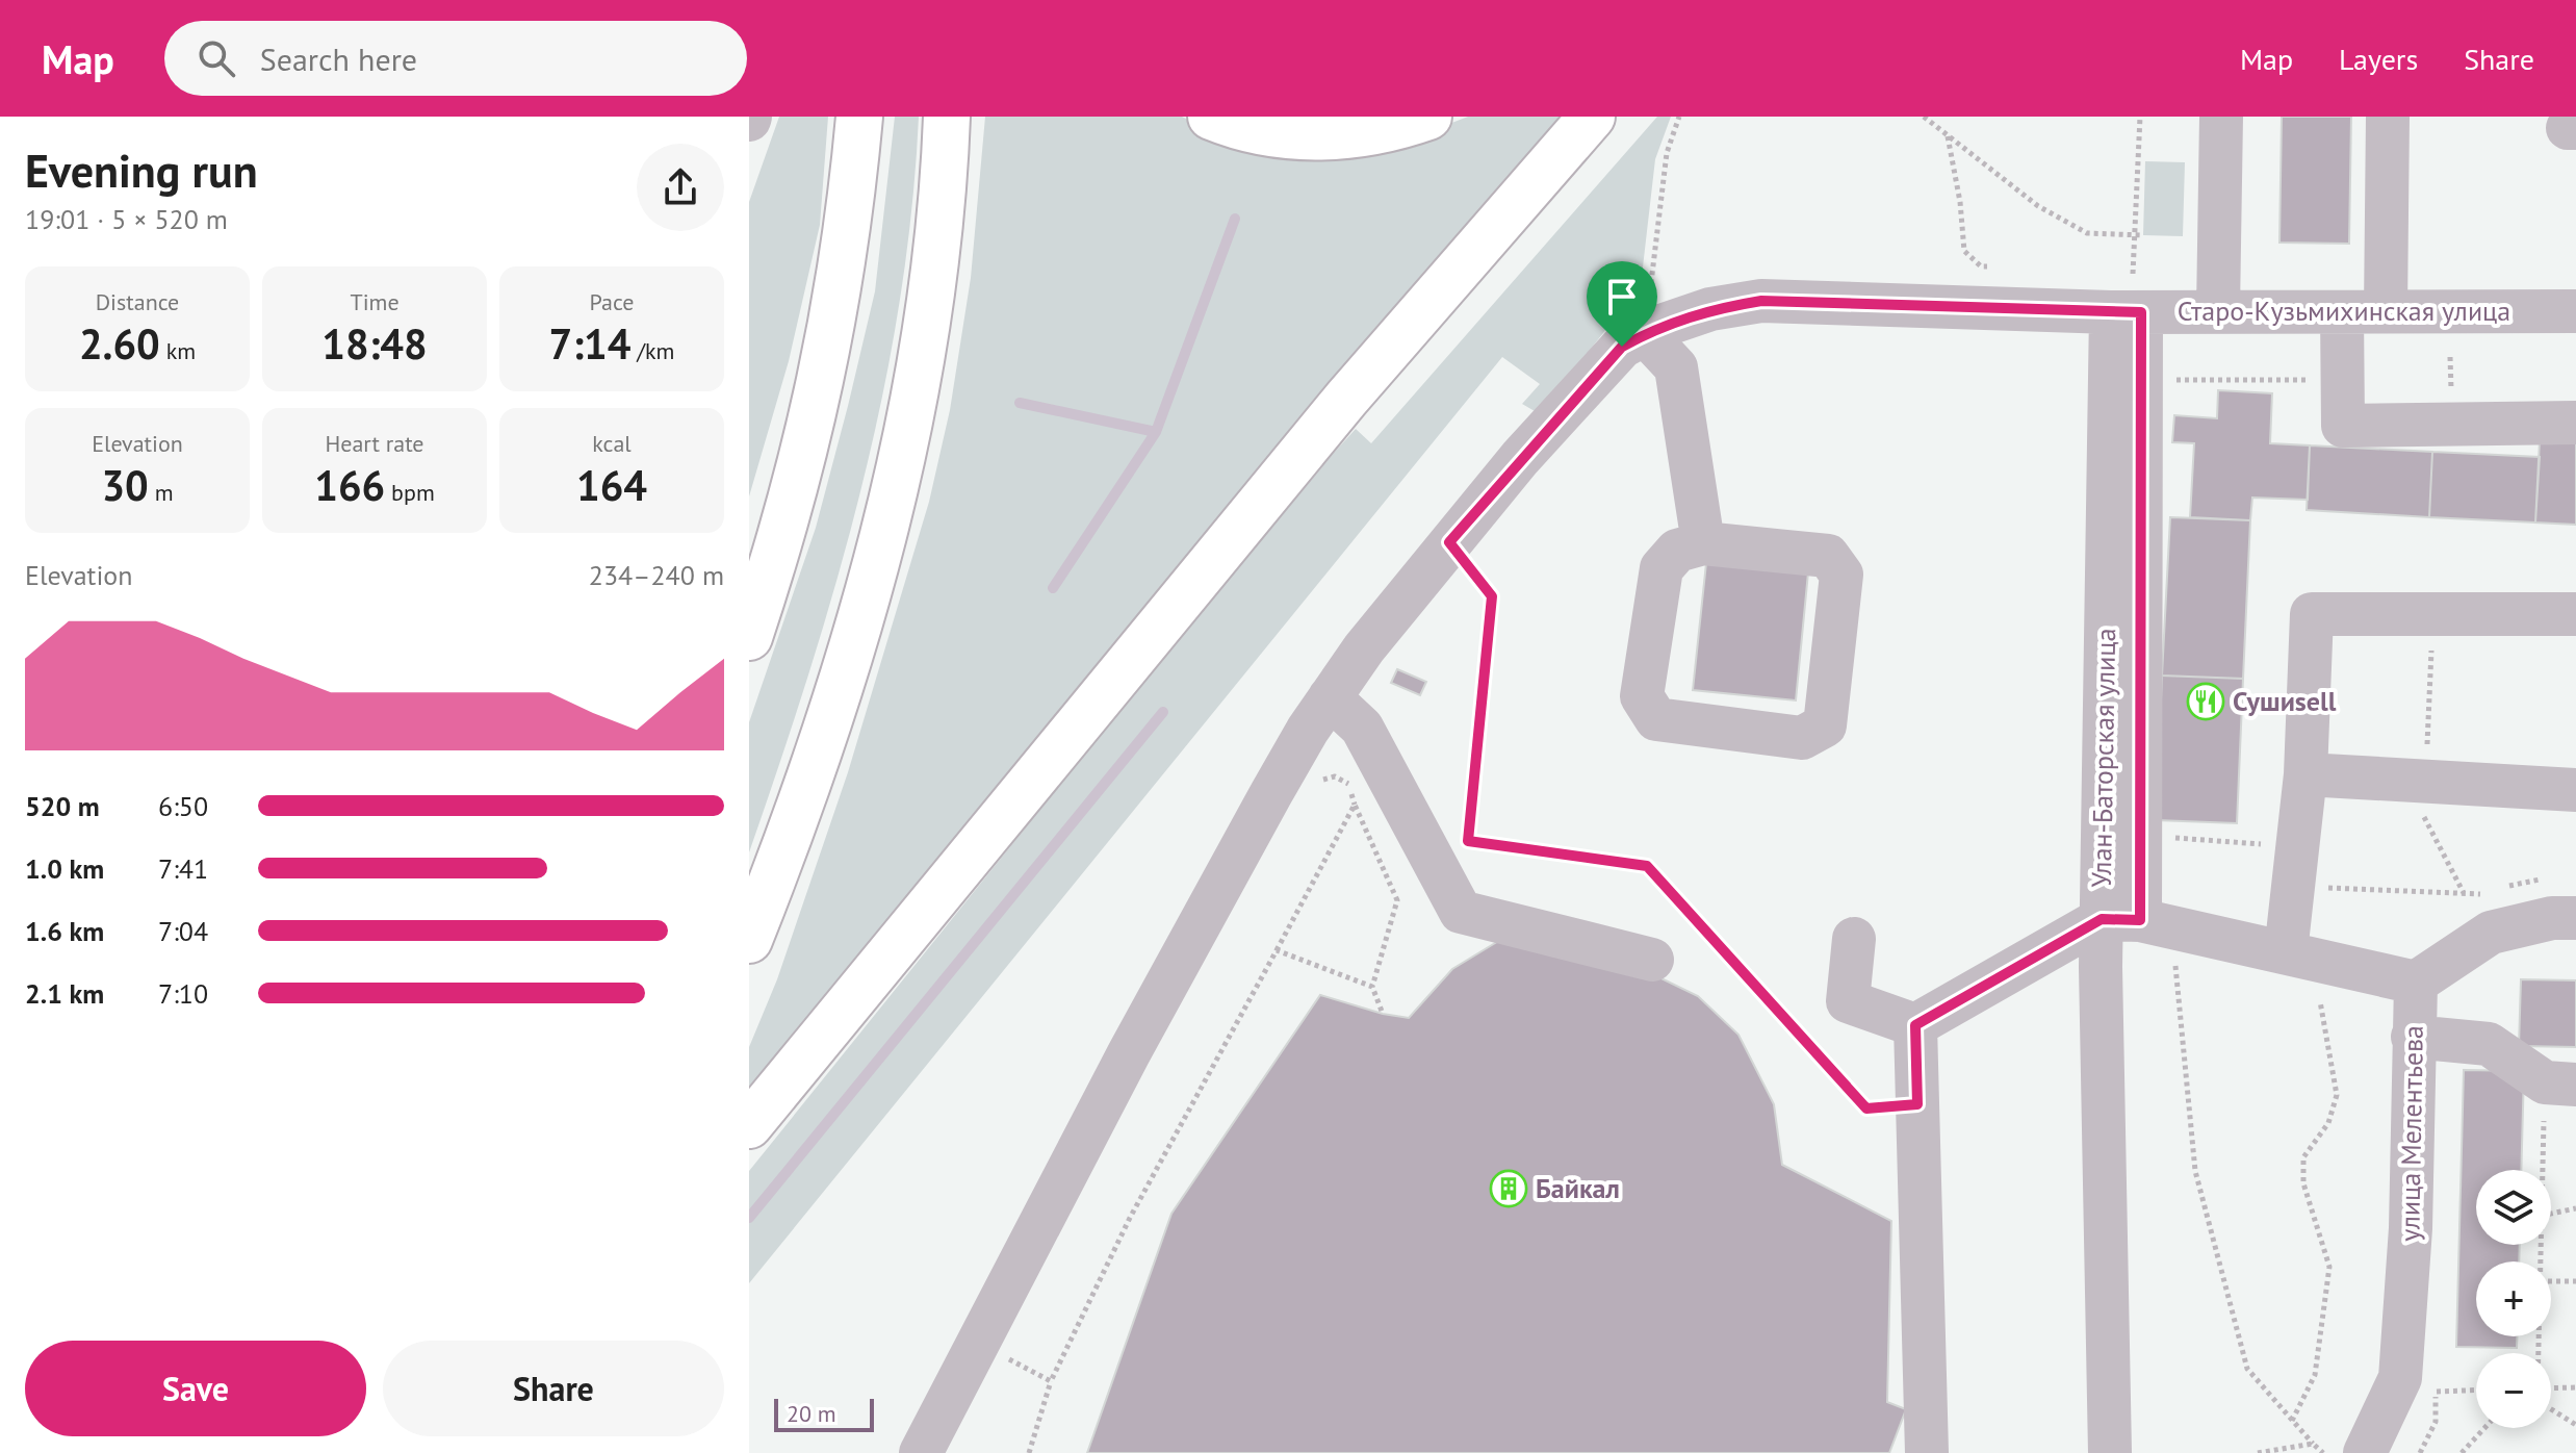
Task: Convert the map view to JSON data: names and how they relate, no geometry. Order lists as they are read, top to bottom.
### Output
{
  "streets": {
    "street": ["Старо-Кузьмихинская улица", "Улан-Баторская улица", "улица Мелентьева"]
  },
  "crossings": [
    ["Старо-Кузьмихинская улица", "Улан-Баторская улица"]
  ],
  "places": {
    "restaurant": ["Сушиsell"],
    "building": ["Байкал"]
  },
  "scale_bar": "20 m",
  "page": {
    "header": "Map",
    "search": "Search here",
    "nav": ["Map", "Layers", "Share"],
    "heading": ["Evening run", "19:01 · 5 × 520 m"],
    "stats": [
      ["Distance", "2.60 km"],
      ["Time", "18:48"],
      ["Pace", "7:14 /km"],
      ["Elevation", "30 m"],
      ["Heart rate", "166 bpm"],
      ["kcal", "164"]
    ],
    "chart": ["Elevation", "234–240 m"],
    "list": [
      {
        "name": "520 m",
        "note": "6:50"
      },
      {
        "name": "1.0 km",
        "note": "7:41"
      },
      {
        "name": "1.6 km",
        "note": "7:04"
      },
      {
        "name": "2.1 km",
        "note": "7:10"
      }
    ],
    "map_buttons": ["+", "−"],
    "buttons": ["Save", "Share"],
    "scale": "20 m"
  }
}
